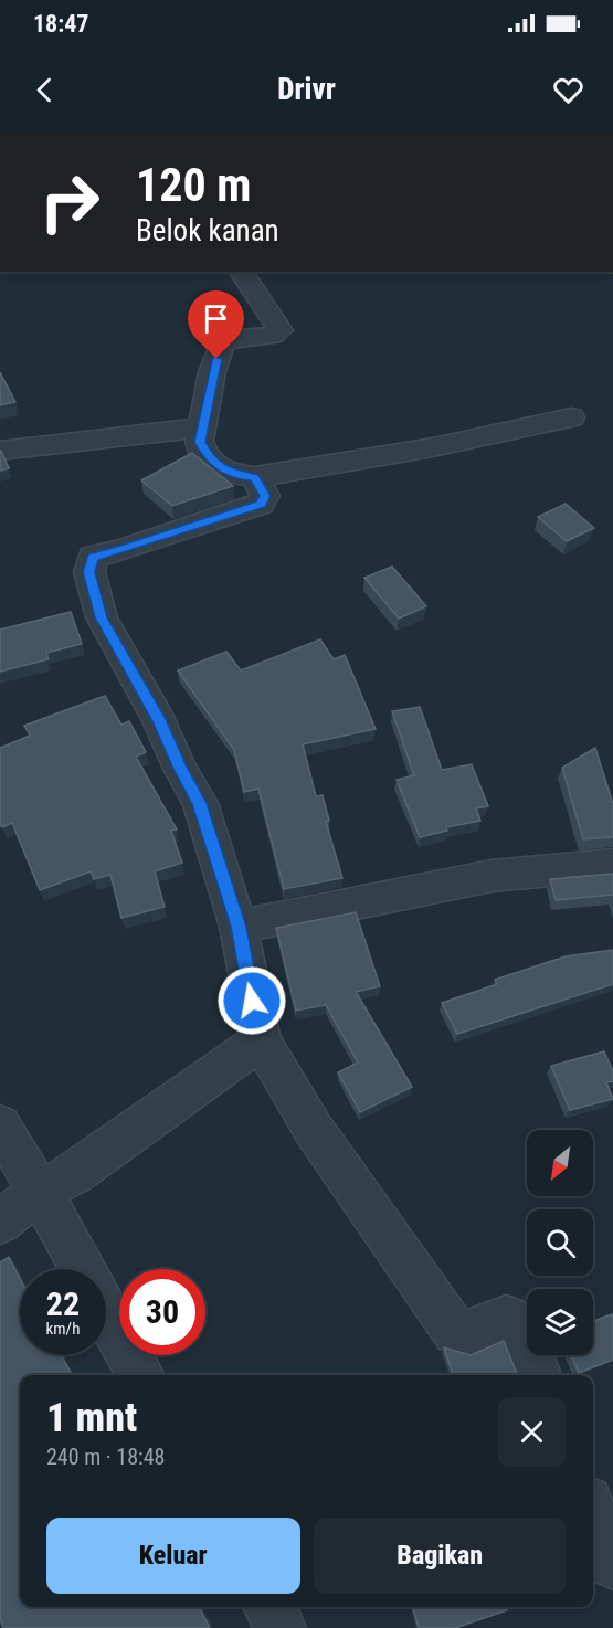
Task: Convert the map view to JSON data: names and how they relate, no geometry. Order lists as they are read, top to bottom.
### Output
{
  "north": "bottom left",
  "page": {
    "status": "18:47",
    "header": "Drivr",
    "turn": ["120 m", "Belok kanan"],
    "speed": "22 km/h",
    "limit": "30",
    "heading": ["1 mnt", "240 m · 18:48"],
    "buttons": ["Keluar", "Bagikan"]
  }
}
